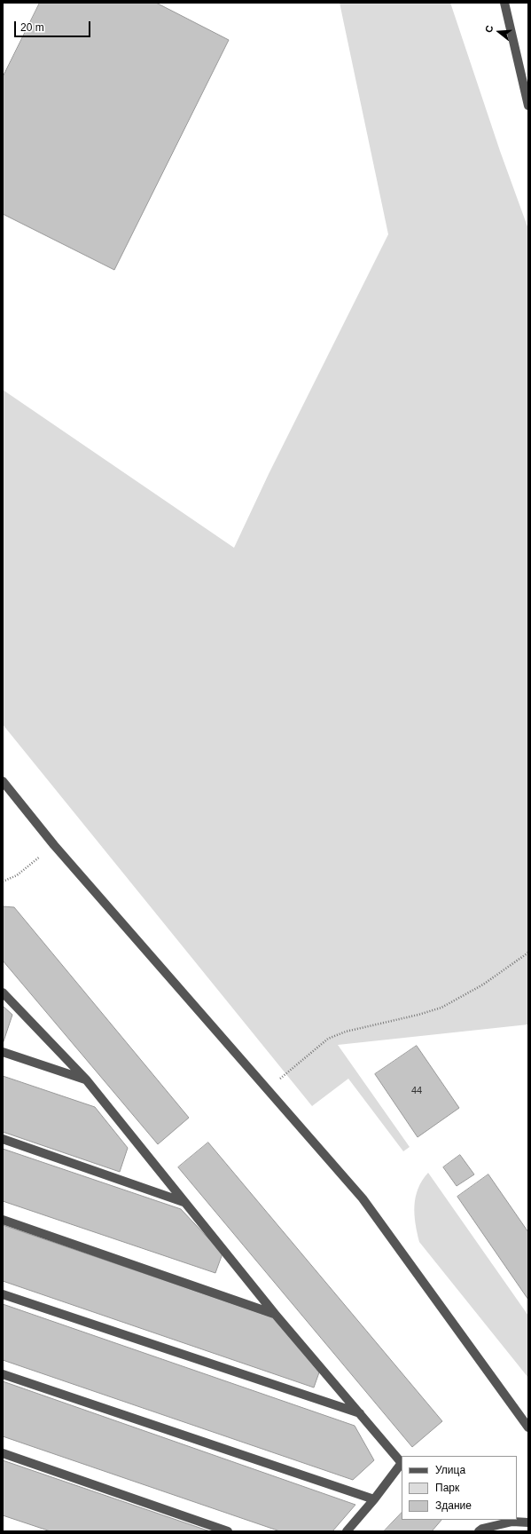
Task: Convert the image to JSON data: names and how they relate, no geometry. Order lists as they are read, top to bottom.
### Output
{
  "house_numbers": ["44"],
  "legend": ["Улица", "Парк", "Здание"],
  "scale_bar": "20 m",
  "north": "left"
}
